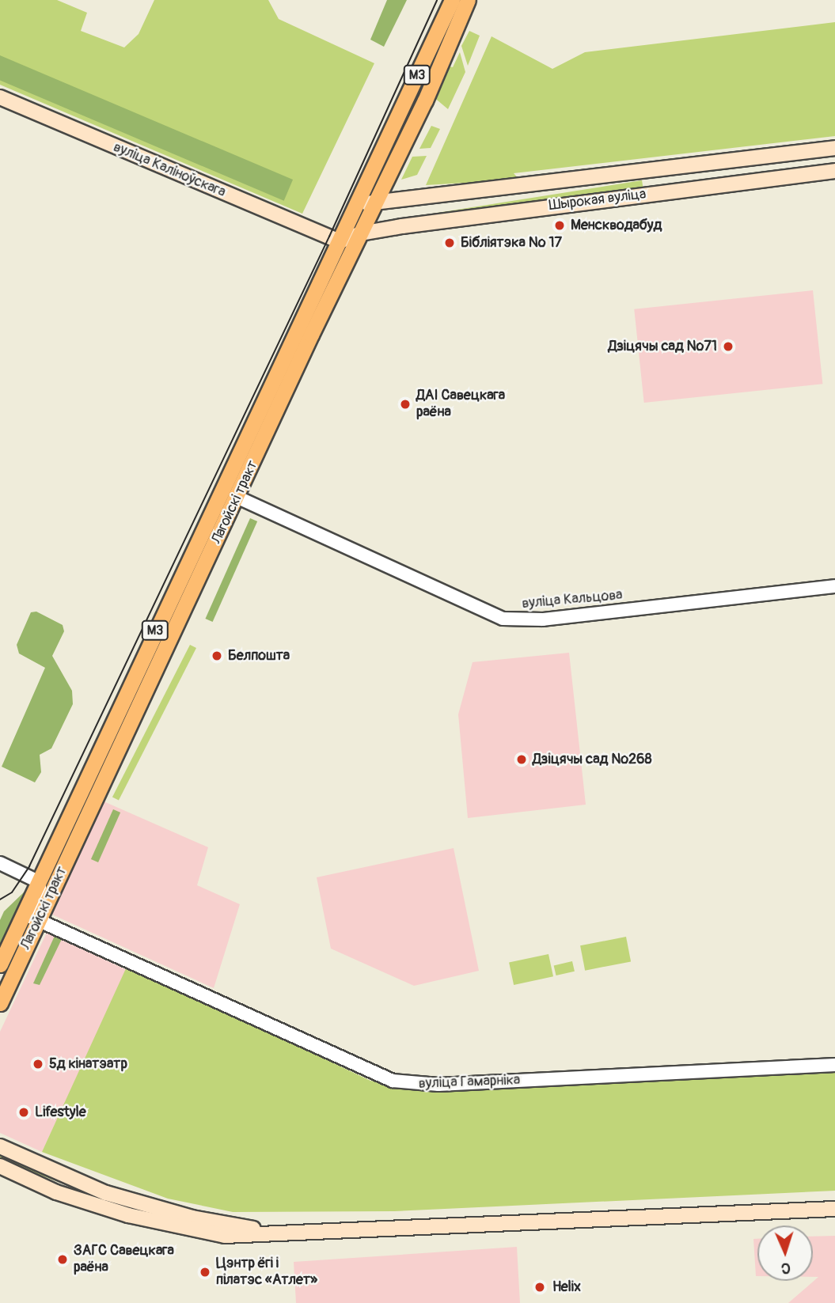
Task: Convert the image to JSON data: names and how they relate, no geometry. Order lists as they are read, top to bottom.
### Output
{
  "streets": {
    "main road": [
      "М3",
      "вуліца Каліноўскага",
      "Шырокая вуліца",
      "Лагойскі тракт"
    ],
    "street": ["вуліца Кальцова", "вуліца Гамарніка"]
  },
  "crossings": [
    ["вуліца Каліноўскага", "Шырокая вуліца"],
    ["вуліца Каліноўскага", "Лагойскі тракт"],
    ["Шырокая вуліца", "Лагойскі тракт"],
    ["Лагойскі тракт", "вуліца Кальцова"],
    ["Лагойскі тракт", "вуліца Гамарніка"]
  ],
  "places": [
    "Менскводабуд",
    "Бібліятэка № 17",
    "Дзіцячы сад №71",
    "ДАІ Савецкага раёна",
    "Белпошта",
    "Дзіцячы сад №268",
    "5д кінатэатр",
    "Lifestyle",
    "ЗАГС Савецкага раёна",
    "Цэнтр ёгі і пілатэс «Атлет»",
    "Helix"
  ],
  "north": "bottom"
}
